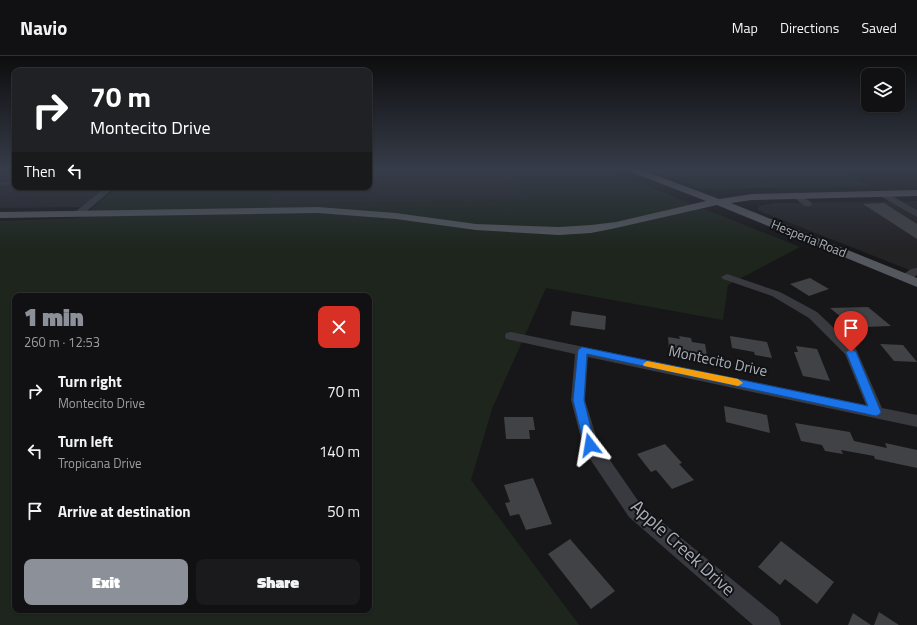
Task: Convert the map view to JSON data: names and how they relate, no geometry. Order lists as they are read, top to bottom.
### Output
{
  "streets": {
    "main road": ["Hesperia Road"],
    "street": ["Montecito Drive", "Apple Creek Drive"]
  },
  "crossings": [
    ["Montecito Drive", "Apple Creek Drive"]
  ],
  "page": {
    "header": "Navio",
    "nav": ["Map", "Directions", "Saved"],
    "turn": ["70 m", "Montecito Drive"],
    "then": "Then",
    "heading": ["1 min", "260 m · 12:53"],
    "list": [
      {
        "name": "Turn right",
        "note": "Montecito Drive",
        "value": "70 m"
      },
      {
        "name": "Turn left",
        "note": "Tropicana Drive",
        "value": "140 m"
      },
      {
        "name": "Arrive at destination",
        "value": "50 m"
      }
    ],
    "buttons": ["Exit", "Share"]
  }
}
